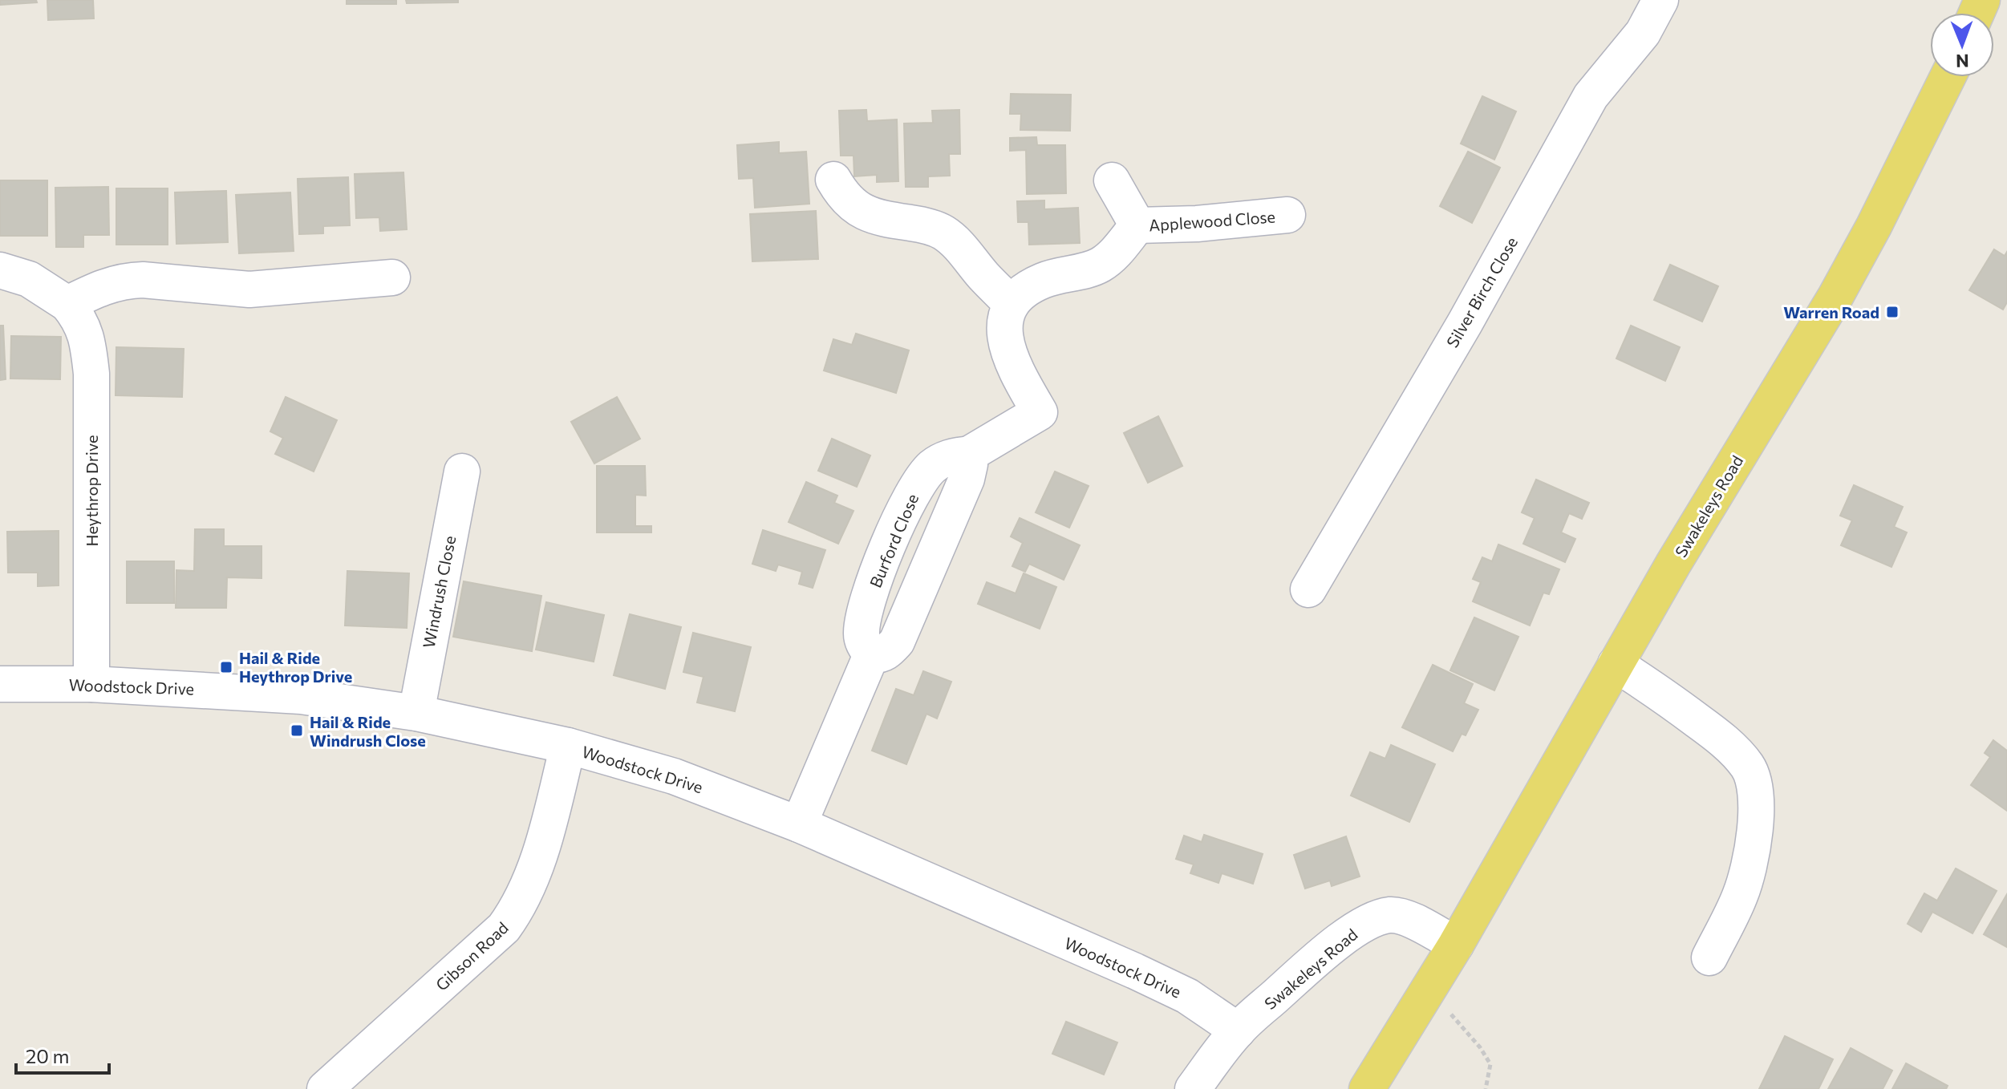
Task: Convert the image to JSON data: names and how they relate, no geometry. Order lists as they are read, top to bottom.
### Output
{
  "streets": {
    "main road": ["Swakeleys Road"],
    "street": [
      "Applewood Close",
      "Silver Birch Close",
      "Heythrop Drive",
      "Burford Close",
      "Windrush Close",
      "Woodstock Drive",
      "Gibson Road"
    ]
  },
  "crossings": [
    ["Applewood Close", "Burford Close"],
    ["Heythrop Drive", "Woodstock Drive"],
    ["Swakeleys Road", "Woodstock Drive"],
    ["Windrush Close", "Woodstock Drive"],
    ["Woodstock Drive", "Gibson Road"]
  ],
  "places": {
    "transit": ["Warren Road", "Hail & Ride Heythrop Drive", "Hail & Ride Windrush Close"]
  },
  "scale_bar": "20 m",
  "north": "bottom"
}
